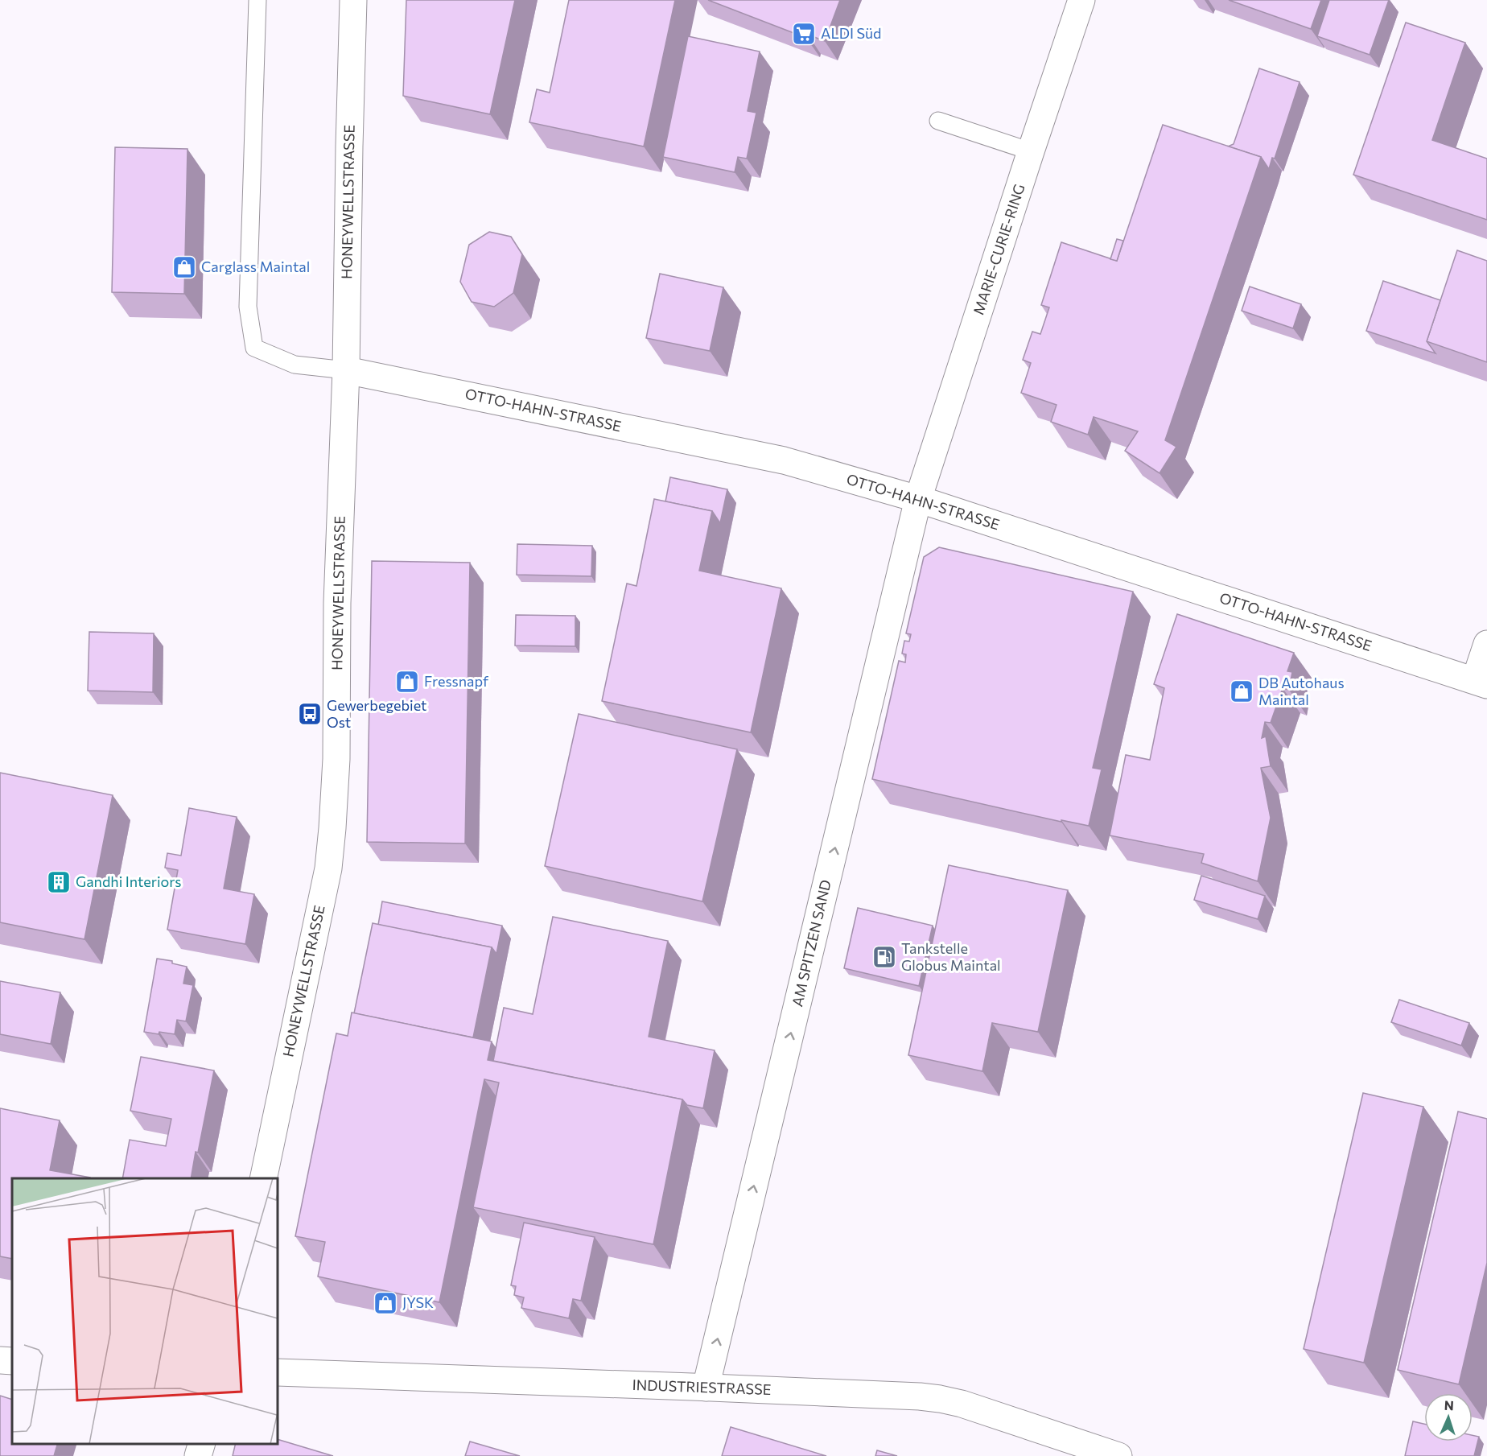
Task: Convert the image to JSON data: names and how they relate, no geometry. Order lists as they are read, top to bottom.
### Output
{
  "streets": {
    "street": [
      "HONEYWELLSTRASSE",
      "MARIE-CURIE-RING",
      "OTTO-HAHN-STRASSE",
      "AM SPITZEN SAND",
      "INDUSTRIESTRASSE"
    ]
  },
  "crossings": [
    ["HONEYWELLSTRASSE", "OTTO-HAHN-STRASSE"],
    ["MARIE-CURIE-RING", "OTTO-HAHN-STRASSE"],
    ["MARIE-CURIE-RING", "AM SPITZEN SAND"],
    ["OTTO-HAHN-STRASSE", "AM SPITZEN SAND"],
    ["AM SPITZEN SAND", "INDUSTRIESTRASSE"]
  ],
  "one_way": ["AM SPITZEN SAND"],
  "places": {
    "supermarket": ["ALDI Süd"],
    "shop": [
      "Carglass Maintal",
      "Fressnapf",
      "DB Autohaus Maintal",
      "JYSK"
    ],
    "bus stop": ["Gewerbegebiet Ost"],
    "building": ["Gandhi Interiors"],
    "fuel station": ["Tankstelle Globus Maintal"]
  },
  "north": "top"
}
